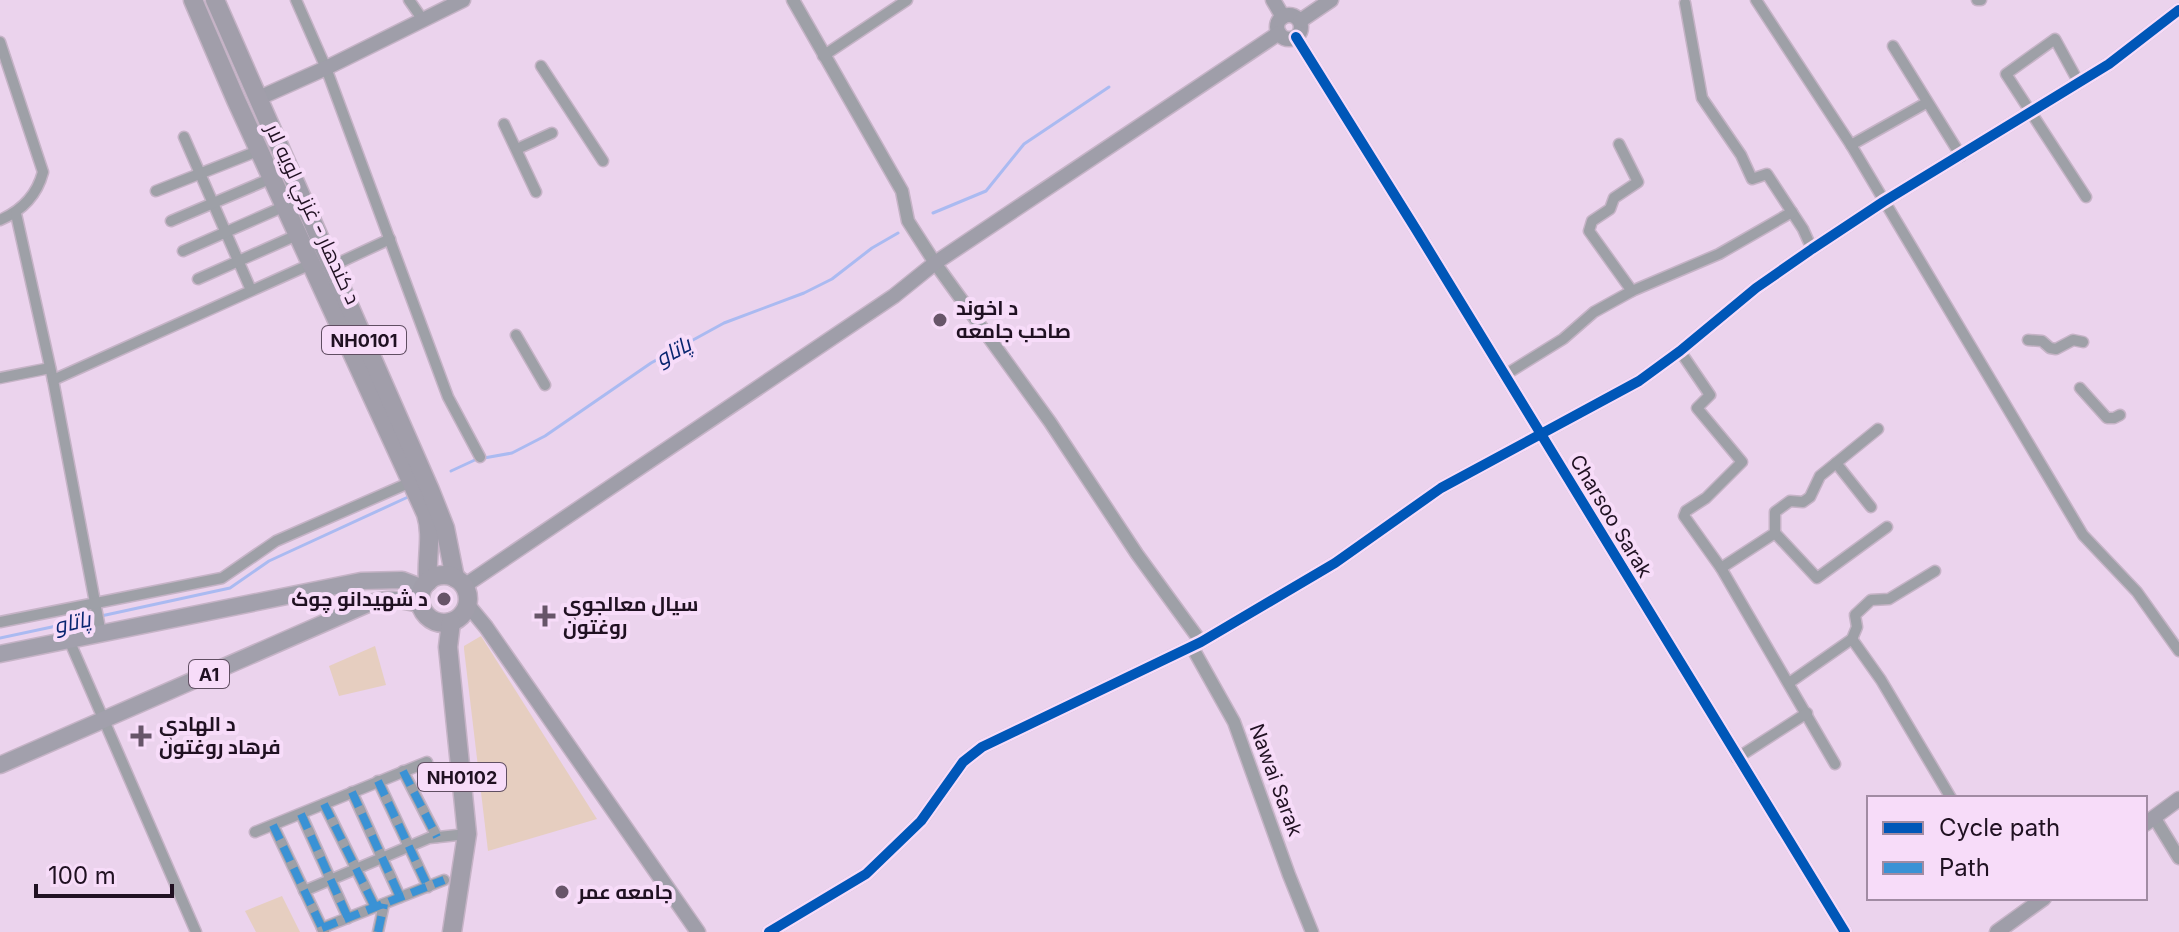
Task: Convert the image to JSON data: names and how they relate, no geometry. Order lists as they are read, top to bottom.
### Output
{
  "streets": {
    "highway": ["د کندهار - غزني لويه لار", "NH0101", "NH0102"],
    "main road": ["A1"],
    "street": ["Charsoo Sarak", "Nawai Sarak"]
  },
  "crossings": [
    ["د کندهار - غزني لويه لار", "A1"],
    ["د کندهار - غزني لويه لار", "NH0102"],
    ["A1", "NH0102"]
  ],
  "water": ["پاتاو"],
  "places": {
    "other": ["د اخوند صاحب جامعه", "د شهيدانو چوک", "جامعه عمر"],
    "health": ["سيال معالجوي روغتون", "د الهادي فرهاد روغتون"]
  },
  "legend": ["Cycle path", "Path"],
  "scale_bar": "100 m"
}
